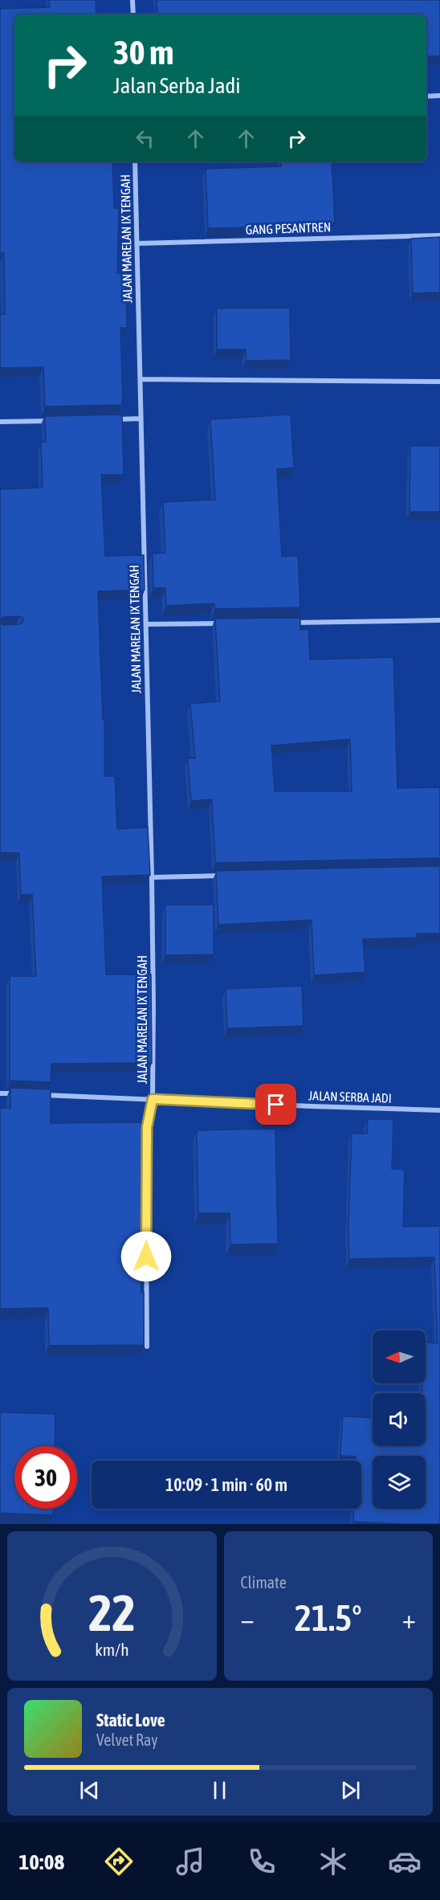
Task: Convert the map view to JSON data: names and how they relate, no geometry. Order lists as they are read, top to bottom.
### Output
{
  "streets": {
    "street": ["GANG PESANTREN", "JALAN MARELAN IX TENGAH", "JALAN SERBA JADI"]
  },
  "crossings": [
    ["GANG PESANTREN", "JALAN MARELAN IX TENGAH"],
    ["JALAN MARELAN IX TENGAH", "JALAN SERBA JADI"]
  ],
  "north": "left",
  "page": {
    "turn": ["30 m", "Jalan Serba Jadi"],
    "limit": "30",
    "trip": "10:09 · 1 min · 60 m",
    "tile": "Climate",
    "heat": ["−", "21.5°", "+"],
    "song": ["Static Love", "Velvet Ray"],
    "tabs": "10:08",
    "gauge": ["22", "km/h"]
  }
}
